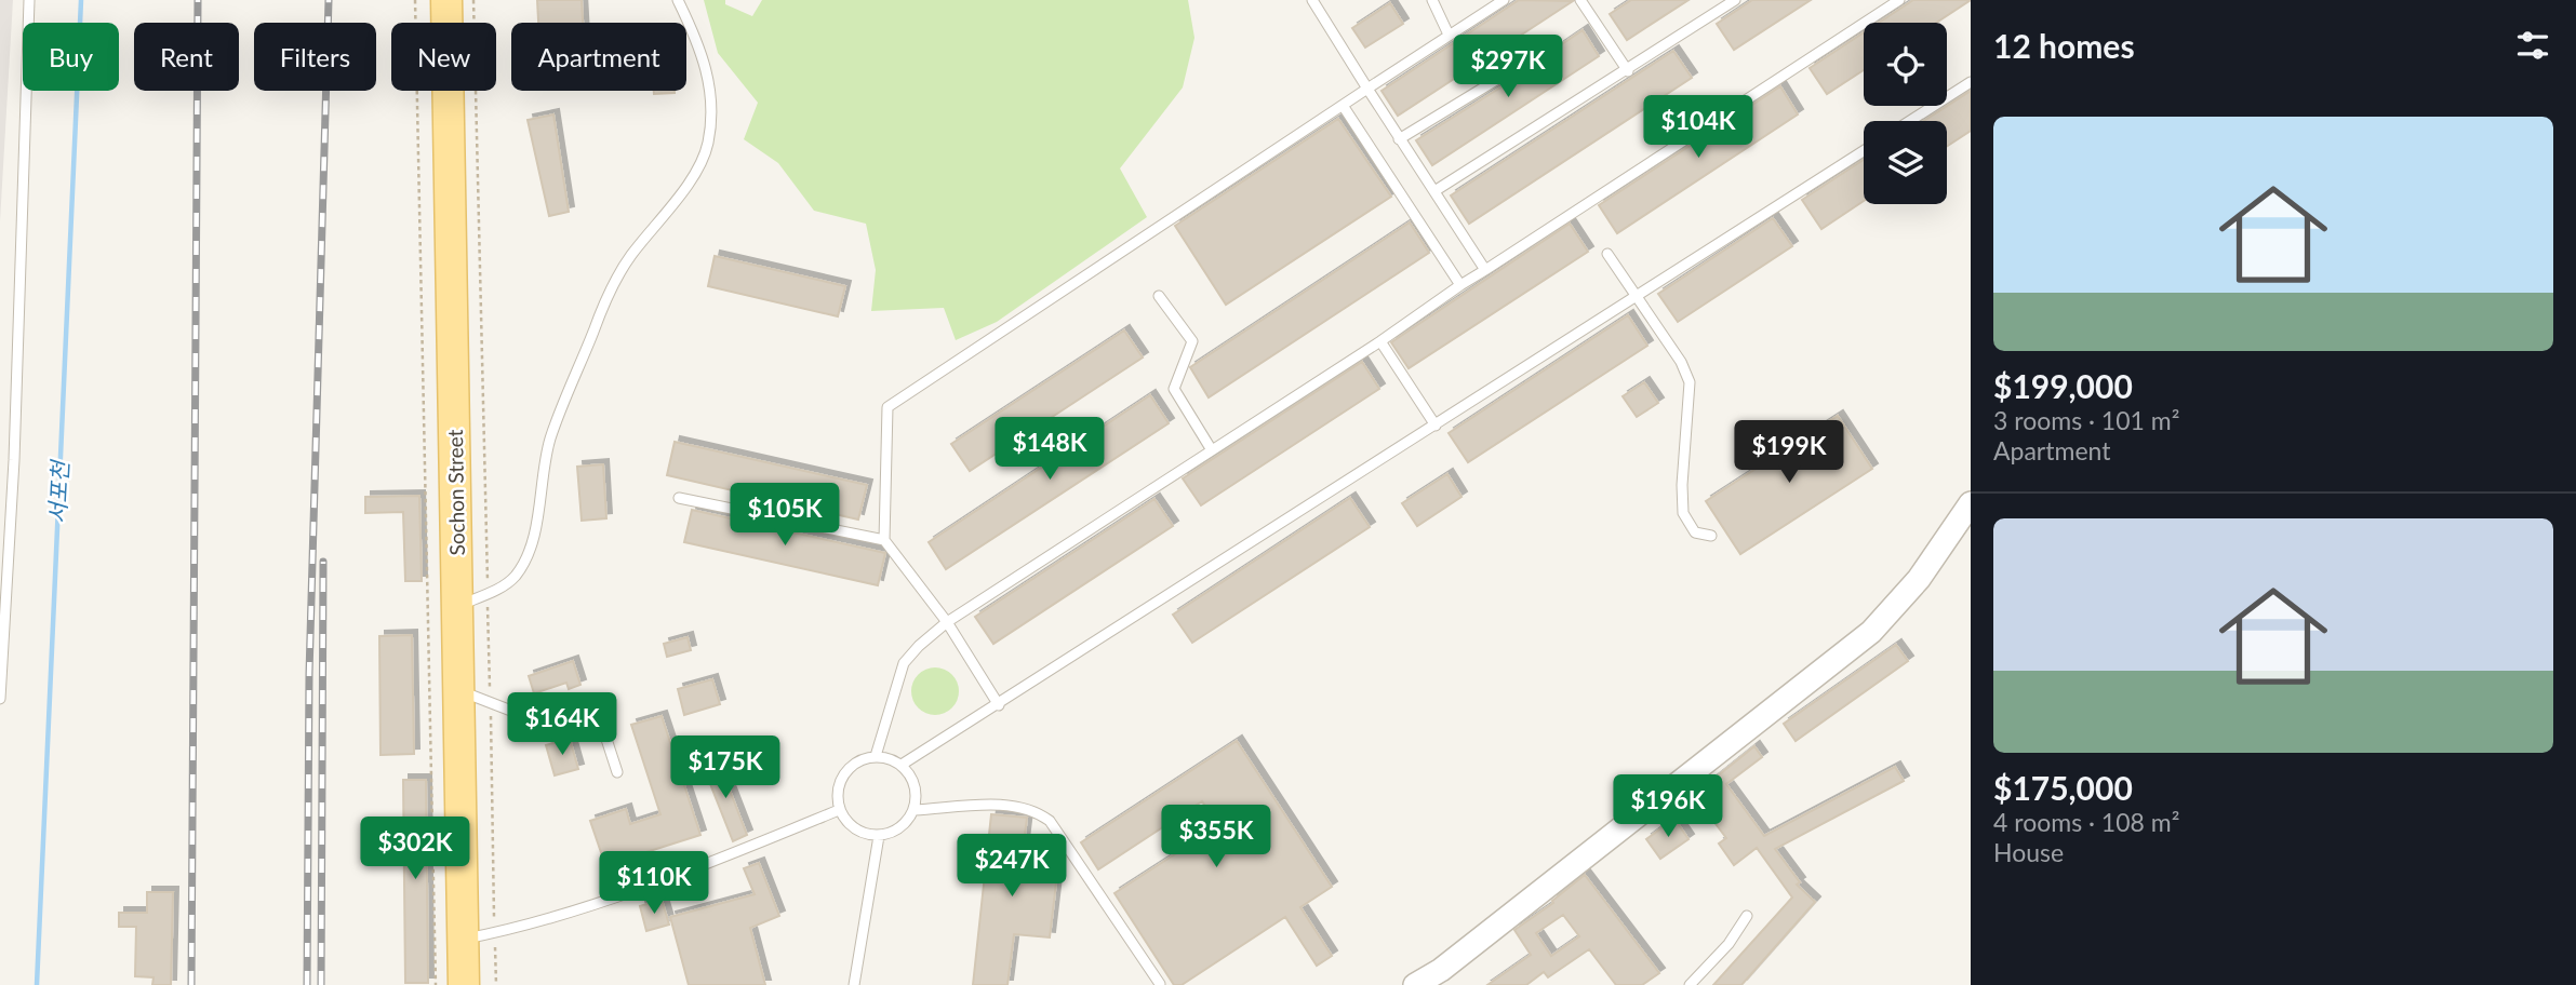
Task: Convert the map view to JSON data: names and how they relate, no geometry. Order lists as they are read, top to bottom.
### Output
{
  "streets": {
    "main road": ["Sochon Street"]
  },
  "water": ["서포천"],
  "page": {
    "heading": "12 homes",
    "chip": [
      "Buy",
      "Rent",
      "Filters",
      "New",
      "Apartment"
    ],
    "price": [
      "$297K",
      "$104K",
      "$148K",
      "$199K",
      "$105K",
      "$164K",
      "$175K",
      "$196K",
      "$355K",
      "$302K",
      "$247K",
      "$110K"
    ],
    "list": [
      {
        "name": "$199,000",
        "note": "3 rooms · 101 m² · Apartment"
      },
      {
        "name": "$175,000",
        "note": "4 rooms · 108 m² · House"
      }
    ]
  }
}
